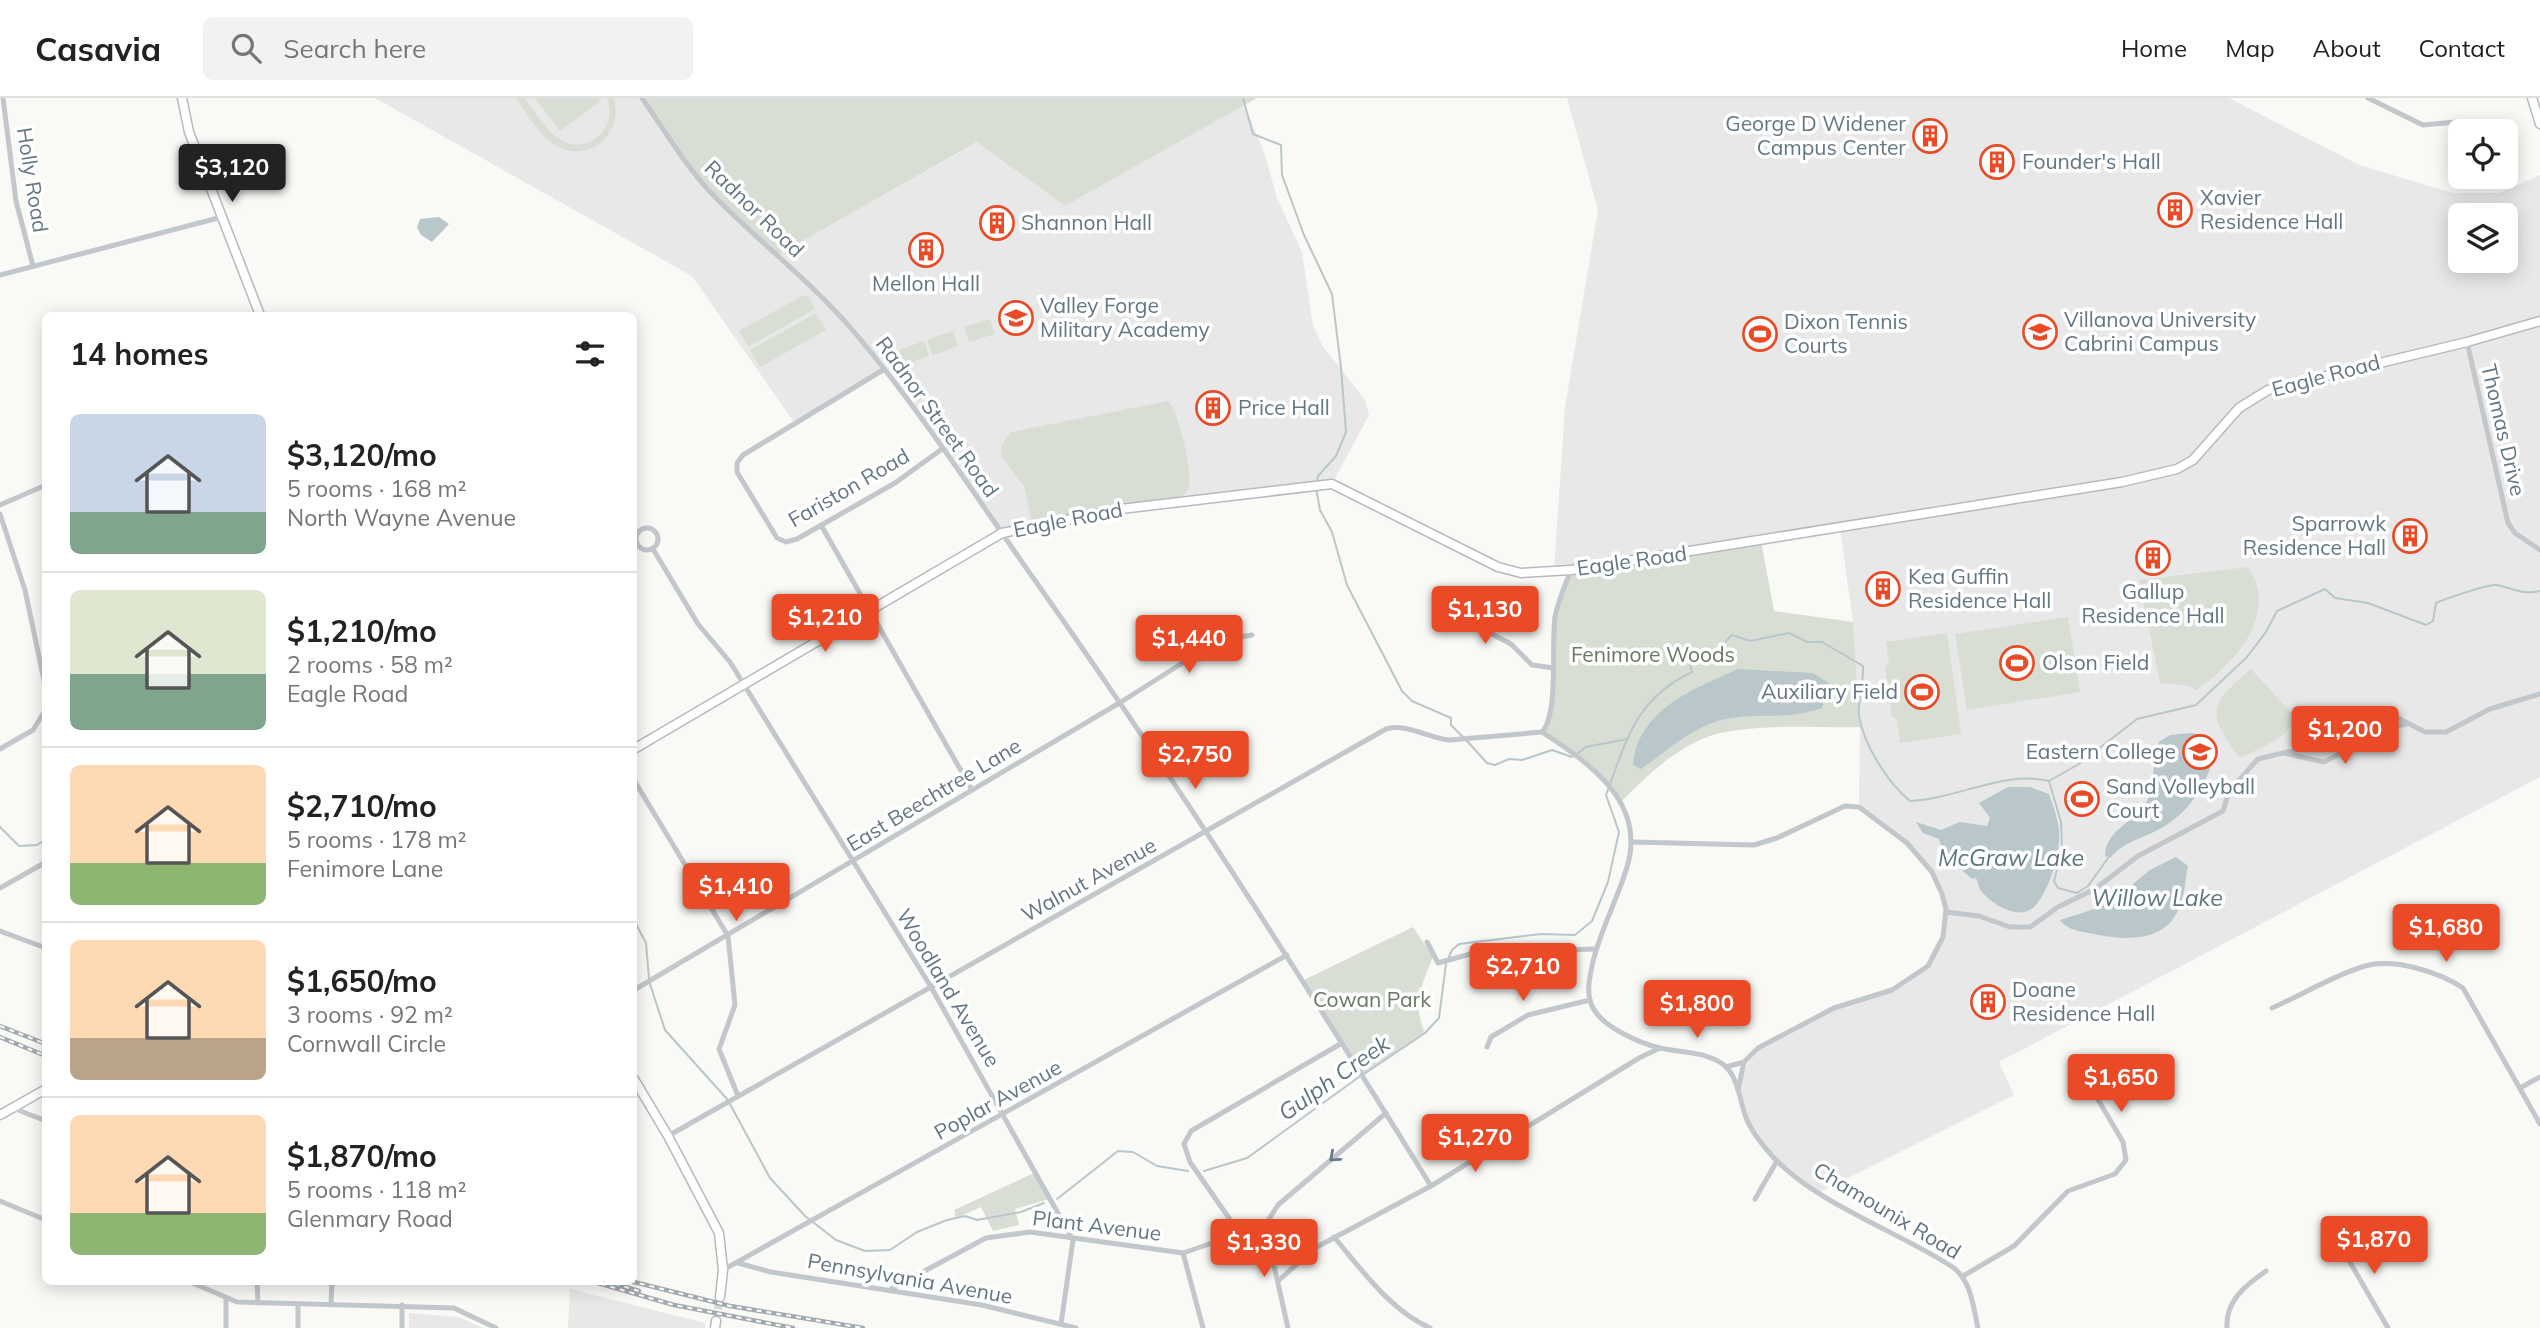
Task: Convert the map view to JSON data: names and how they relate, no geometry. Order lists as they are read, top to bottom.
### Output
{
  "streets": {
    "street": [
      "Holly Road",
      "Radnor Road",
      "Eagle Road",
      "Radnor Street Road",
      "Thomas Drive",
      "Fariston Road",
      "East Beechtree Lane",
      "Walnut Avenue",
      "Woodland Avenue",
      "Poplar Avenue",
      "Chamounix Road",
      "Plant Avenue",
      "Pennsylvania Avenue"
    ]
  },
  "crossings": [
    ["Radnor Road", "Radnor Street Road"],
    ["Eagle Road", "Radnor Street Road"],
    ["Eagle Road", "Thomas Drive"],
    ["Eagle Road", "Woodland Avenue"],
    ["Radnor Street Road", "Fariston Road"],
    ["Radnor Street Road", "East Beechtree Lane"],
    ["Radnor Street Road", "Walnut Avenue"],
    ["Radnor Street Road", "Poplar Avenue"],
    ["East Beechtree Lane", "Woodland Avenue"],
    ["Walnut Avenue", "Woodland Avenue"],
    ["Woodland Avenue", "Poplar Avenue"],
    ["Woodland Avenue", "Plant Avenue"],
    ["Poplar Avenue", "Pennsylvania Avenue"],
    ["Plant Avenue", "Pennsylvania Avenue"]
  ],
  "water": ["McGraw Lake", "Willow Lake", "Gulph Creek"],
  "parks": ["Fenimore Woods", "Cowan Park"],
  "places": {
    "building": [
      "George D Widener Campus Center",
      "Founder's Hall",
      "Xavier Residence Hall",
      "Shannon Hall",
      "Mellon Hall",
      "Price Hall",
      "Sparrowk Residence Hall",
      "Gallup Residence Hall",
      "Kea Guffin Residence Hall",
      "Doane Residence Hall"
    ],
    "school or university": ["Valley Forge Military Academy", "Villanova University Cabrini Campus", "Eastern College"],
    "sports": [
      "Dixon Tennis Courts",
      "Olson Field",
      "Auxiliary Field",
      "Sand Volleyball Court"
    ]
  },
  "page": {
    "header": "Casavia",
    "search": "Search here",
    "nav": [
      "Home",
      "Map",
      "About",
      "Contact"
    ],
    "price": [
      "$3,120",
      "$1,130",
      "$1,210",
      "$1,440",
      "$1,200",
      "$2,750",
      "$1,410",
      "$1,680",
      "$2,710",
      "$1,800",
      "$1,650",
      "$1,270",
      "$1,870",
      "$1,330"
    ],
    "heading": "14 homes",
    "list": [
      {
        "name": "$3,120/mo",
        "note": "5 rooms · 168 m² · North Wayne Avenue"
      },
      {
        "name": "$1,210/mo",
        "note": "2 rooms · 58 m² · Eagle Road"
      },
      {
        "name": "$2,710/mo",
        "note": "5 rooms · 178 m² · Fenimore Lane"
      },
      {
        "name": "$1,650/mo",
        "note": "3 rooms · 92 m² · Cornwall Circle"
      },
      {
        "name": "$1,870/mo",
        "note": "5 rooms · 118 m² · Glenmary Road"
      }
    ]
  }
}
